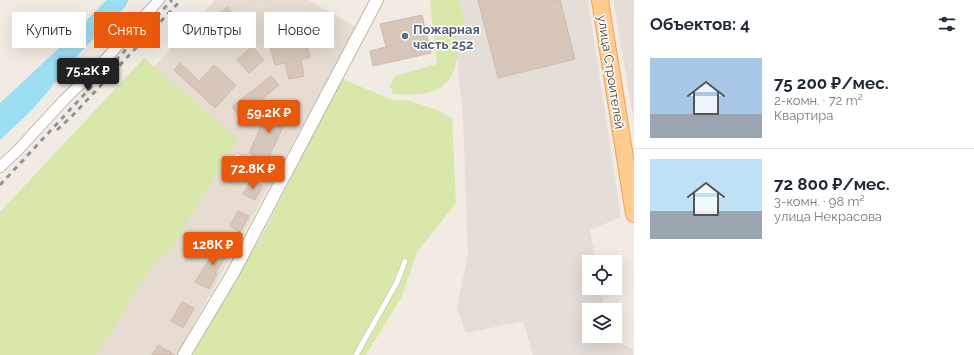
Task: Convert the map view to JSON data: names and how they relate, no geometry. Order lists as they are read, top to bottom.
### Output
{
  "streets": {
    "main road": ["улица Строителей"]
  },
  "places": ["Пожарная часть 252"],
  "page": {
    "heading": "Объектов: 4",
    "chip": [
      "Купить",
      "Снять",
      "Фильтры",
      "Новое"
    ],
    "list": [
      {
        "name": "75 200 ₽/мес.",
        "note": "2-комн. · 72 m² · Квартира"
      },
      {
        "name": "72 800 ₽/мес.",
        "note": "3-комн. · 98 m² · улица Некрасова"
      }
    ],
    "price": [
      "75.2K ₽",
      "59.2K ₽",
      "72.8K ₽",
      "128K ₽"
    ]
  }
}
